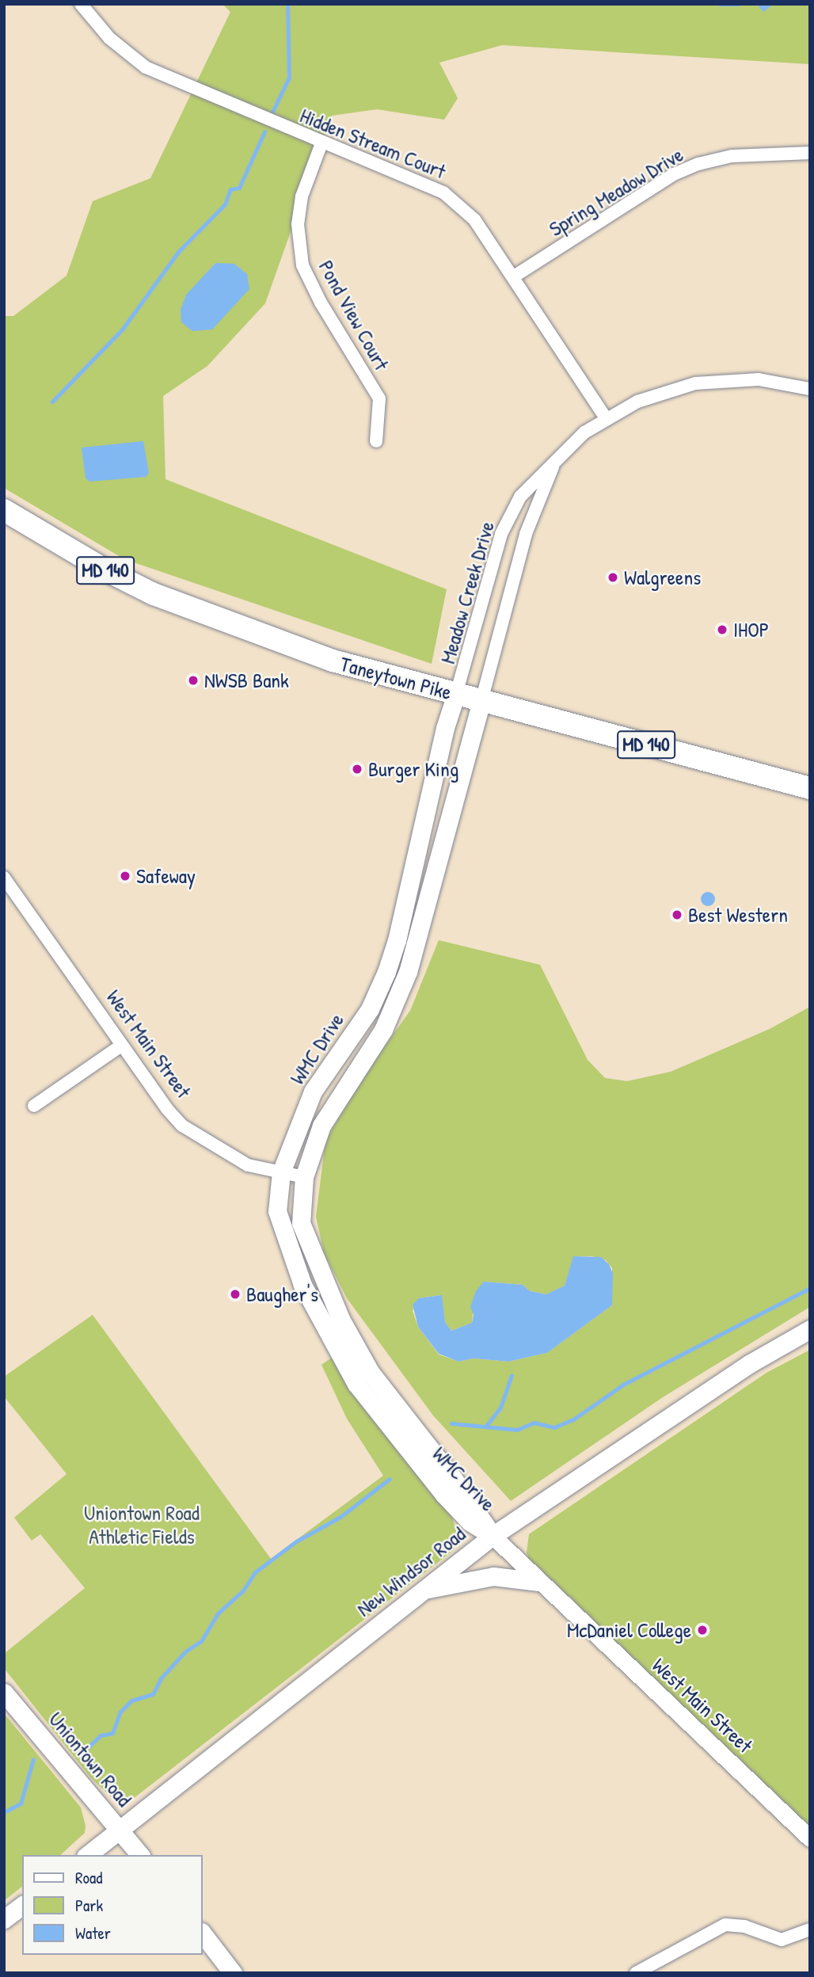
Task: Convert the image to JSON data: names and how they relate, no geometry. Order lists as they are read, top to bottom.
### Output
{
  "streets": {
    "highway": ["MD 140", "Taneytown Pike"],
    "main road": ["WMC Drive", "New Windsor Road", "Uniontown Road"],
    "street": [
      "Hidden Stream Court",
      "Spring Meadow Drive",
      "Pond View Court",
      "Meadow Creek Drive",
      "West Main Street"
    ]
  },
  "crossings": [
    ["Hidden Stream Court", "Spring Meadow Drive"],
    ["Hidden Stream Court", "Pond View Court"],
    ["Hidden Stream Court", "Meadow Creek Drive"],
    ["Meadow Creek Drive", "Taneytown Pike"],
    ["Meadow Creek Drive", "WMC Drive"],
    ["Taneytown Pike", "WMC Drive"],
    ["West Main Street", "WMC Drive"],
    ["West Main Street", "New Windsor Road"],
    ["WMC Drive", "New Windsor Road"],
    ["New Windsor Road", "Uniontown Road"]
  ],
  "parks": ["Uniontown Road Athletic Fields"],
  "places": [
    "Walgreens",
    "IHOP",
    "NWSB Bank",
    "Burger King",
    "Safeway",
    "Best Western",
    "Baugher's",
    "McDaniel College"
  ],
  "legend": ["Road", "Park", "Water"]
}
